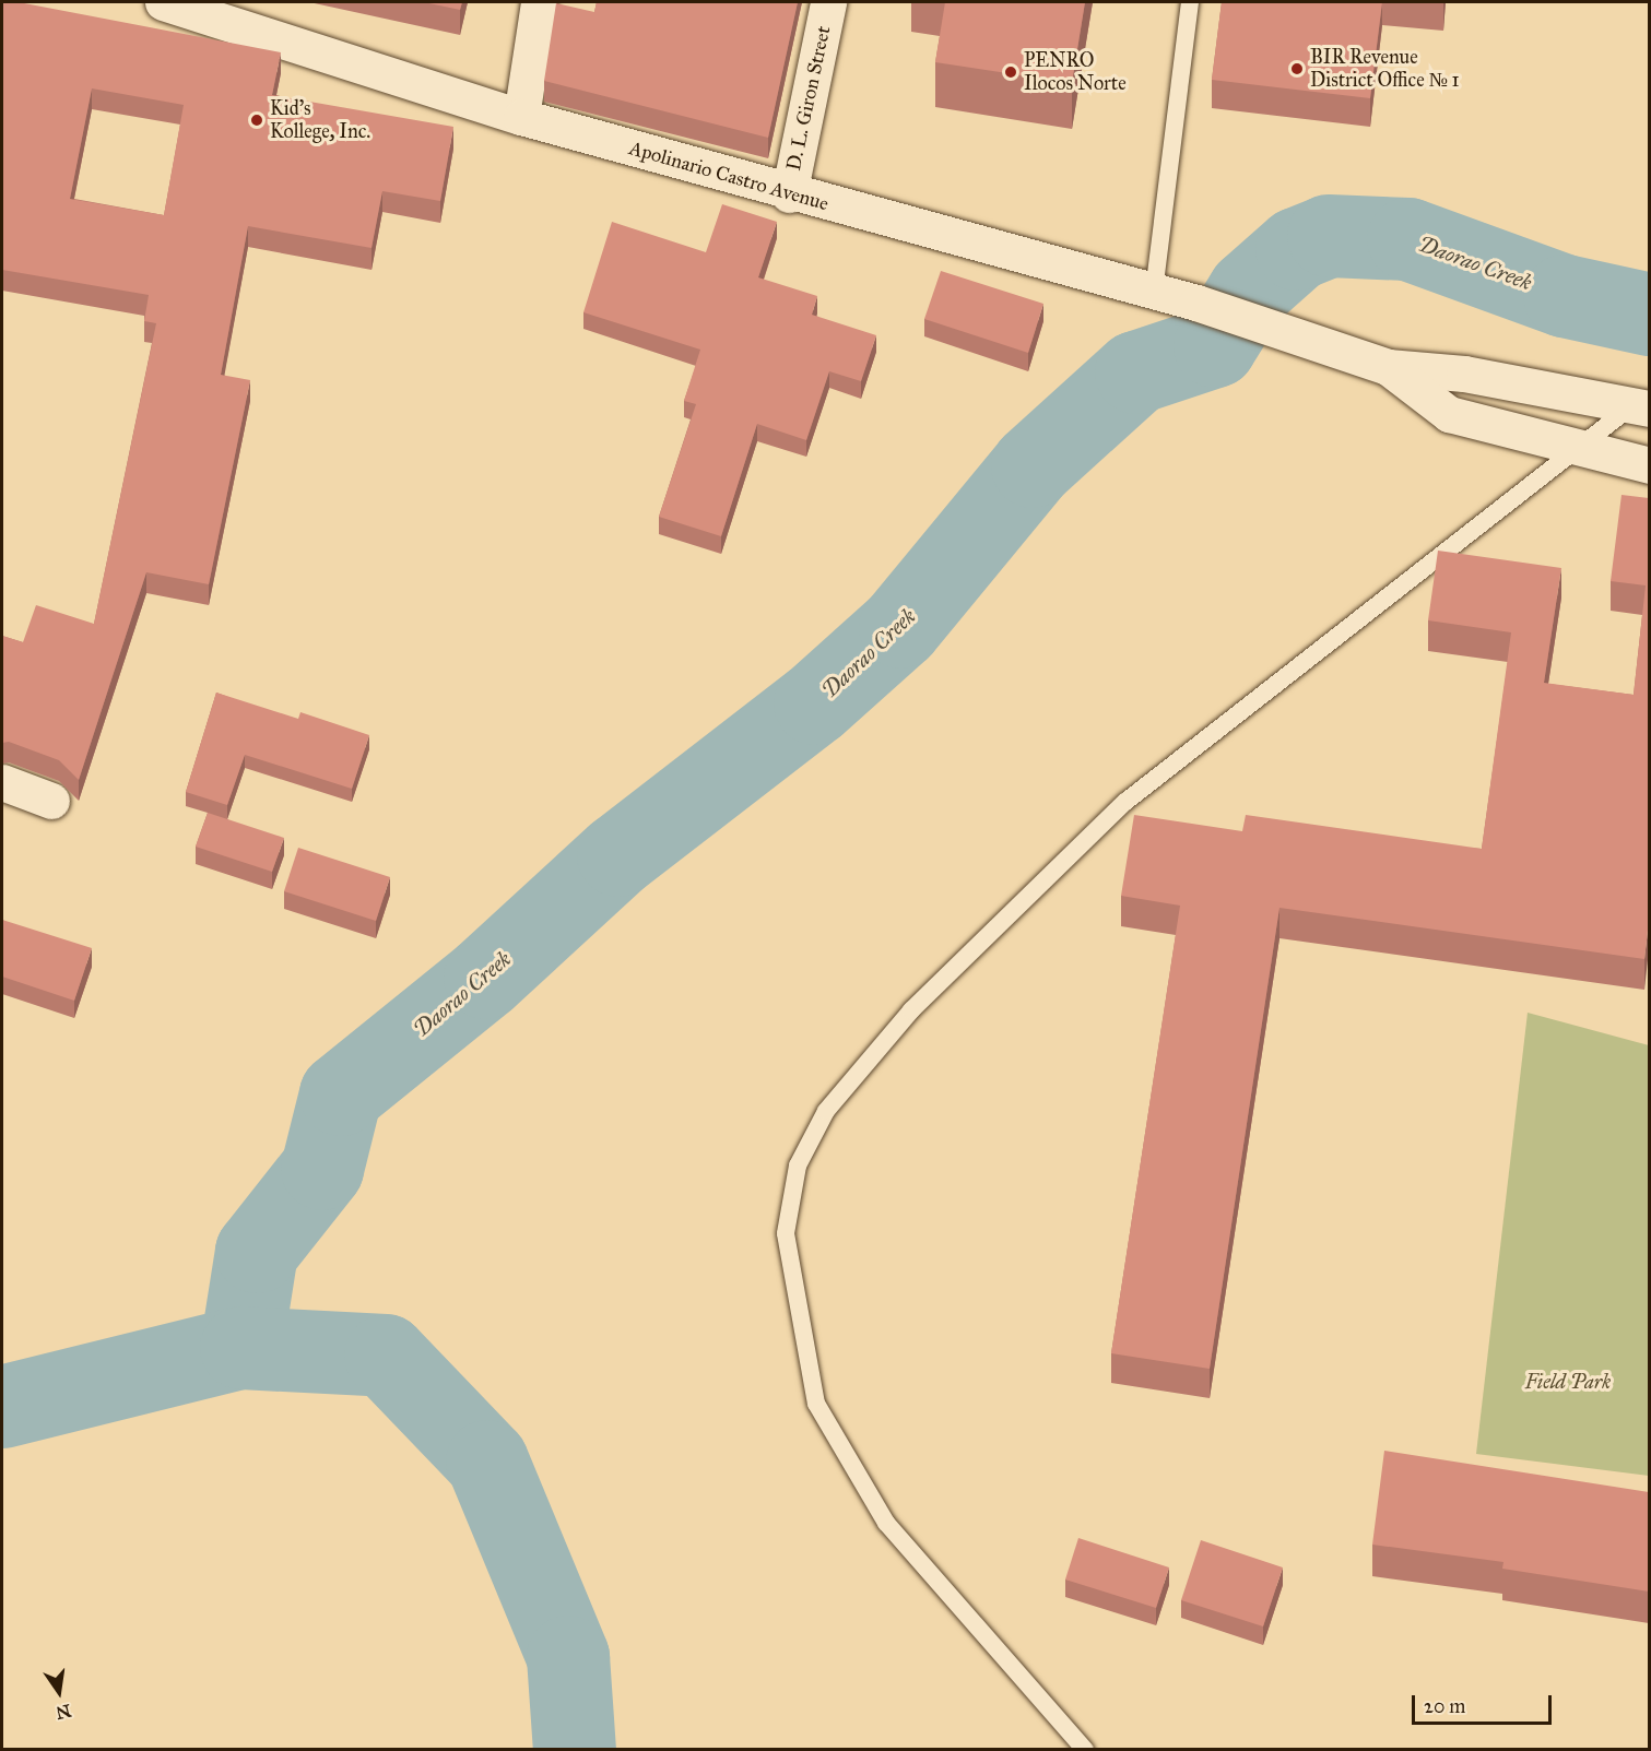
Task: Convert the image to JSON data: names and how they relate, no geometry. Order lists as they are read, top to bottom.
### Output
{
  "streets": {
    "main road": ["D. L. Giron Street", "Apolinario Castro Avenue"]
  },
  "crossings": [
    ["D. L. Giron Street", "Apolinario Castro Avenue"]
  ],
  "water": ["Daorao Creek"],
  "parks": ["Field Park"],
  "places": ["BIR Revenue District Office № 1", "PENRO Ilocos Norte", "Kid's Kollege, Inc."],
  "scale_bar": "20 m",
  "north": "bottom"
}
